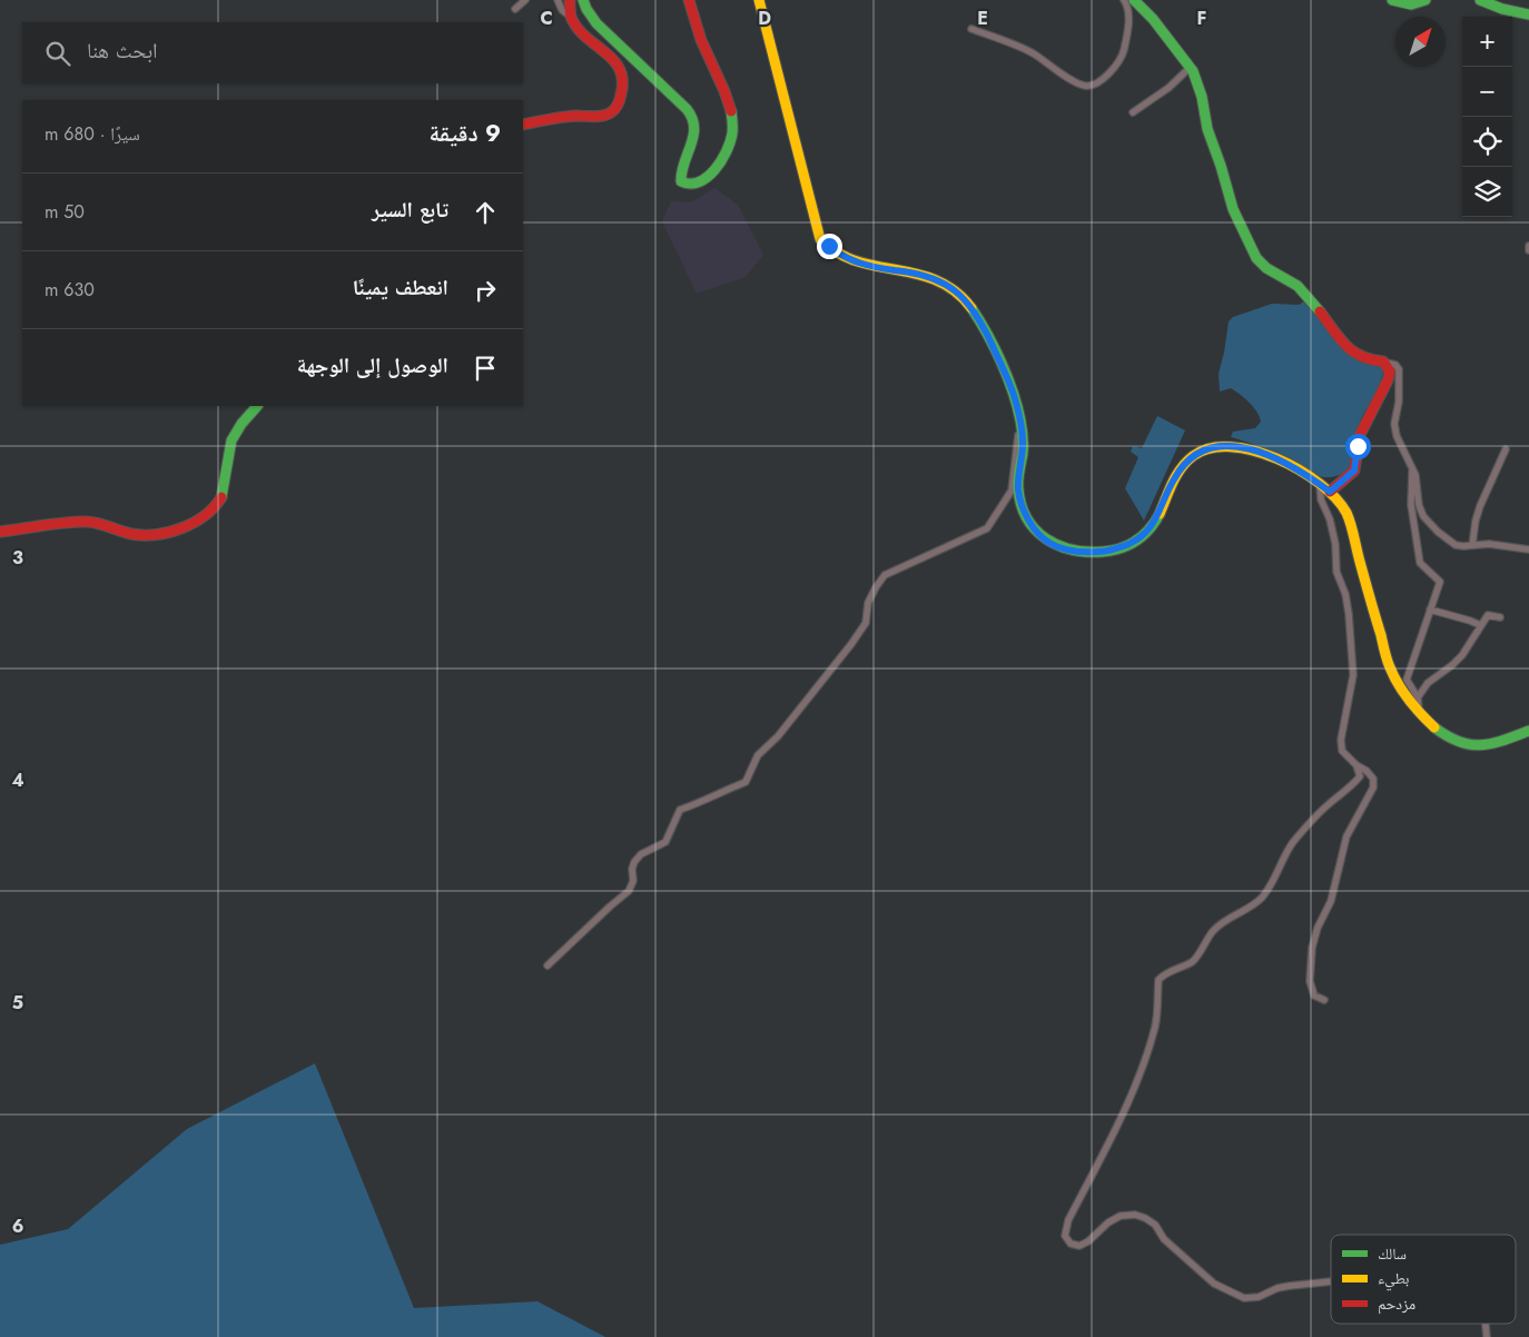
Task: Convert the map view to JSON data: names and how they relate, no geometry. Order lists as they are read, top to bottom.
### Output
{
  "legend": ["سالك", "بطيء", "مزدحم"],
  "north": "top right",
  "page": {
    "map_buttons": ["+", "−"],
    "search": "ابحث هنا",
    "heading": ["9 دقيقة", "سيرًا · 680 m"],
    "list": [
      ["تابع السير", "50 m"],
      ["انعطف يمينًا", "630 m"],
      "الوصول إلى الوجهة"
    ]
  },
  "grid": {
    "columns": [
      "C",
      "D",
      "E",
      "F"
    ],
    "rows": [
      "3",
      "4",
      "5",
      "6"
    ]
  }
}
